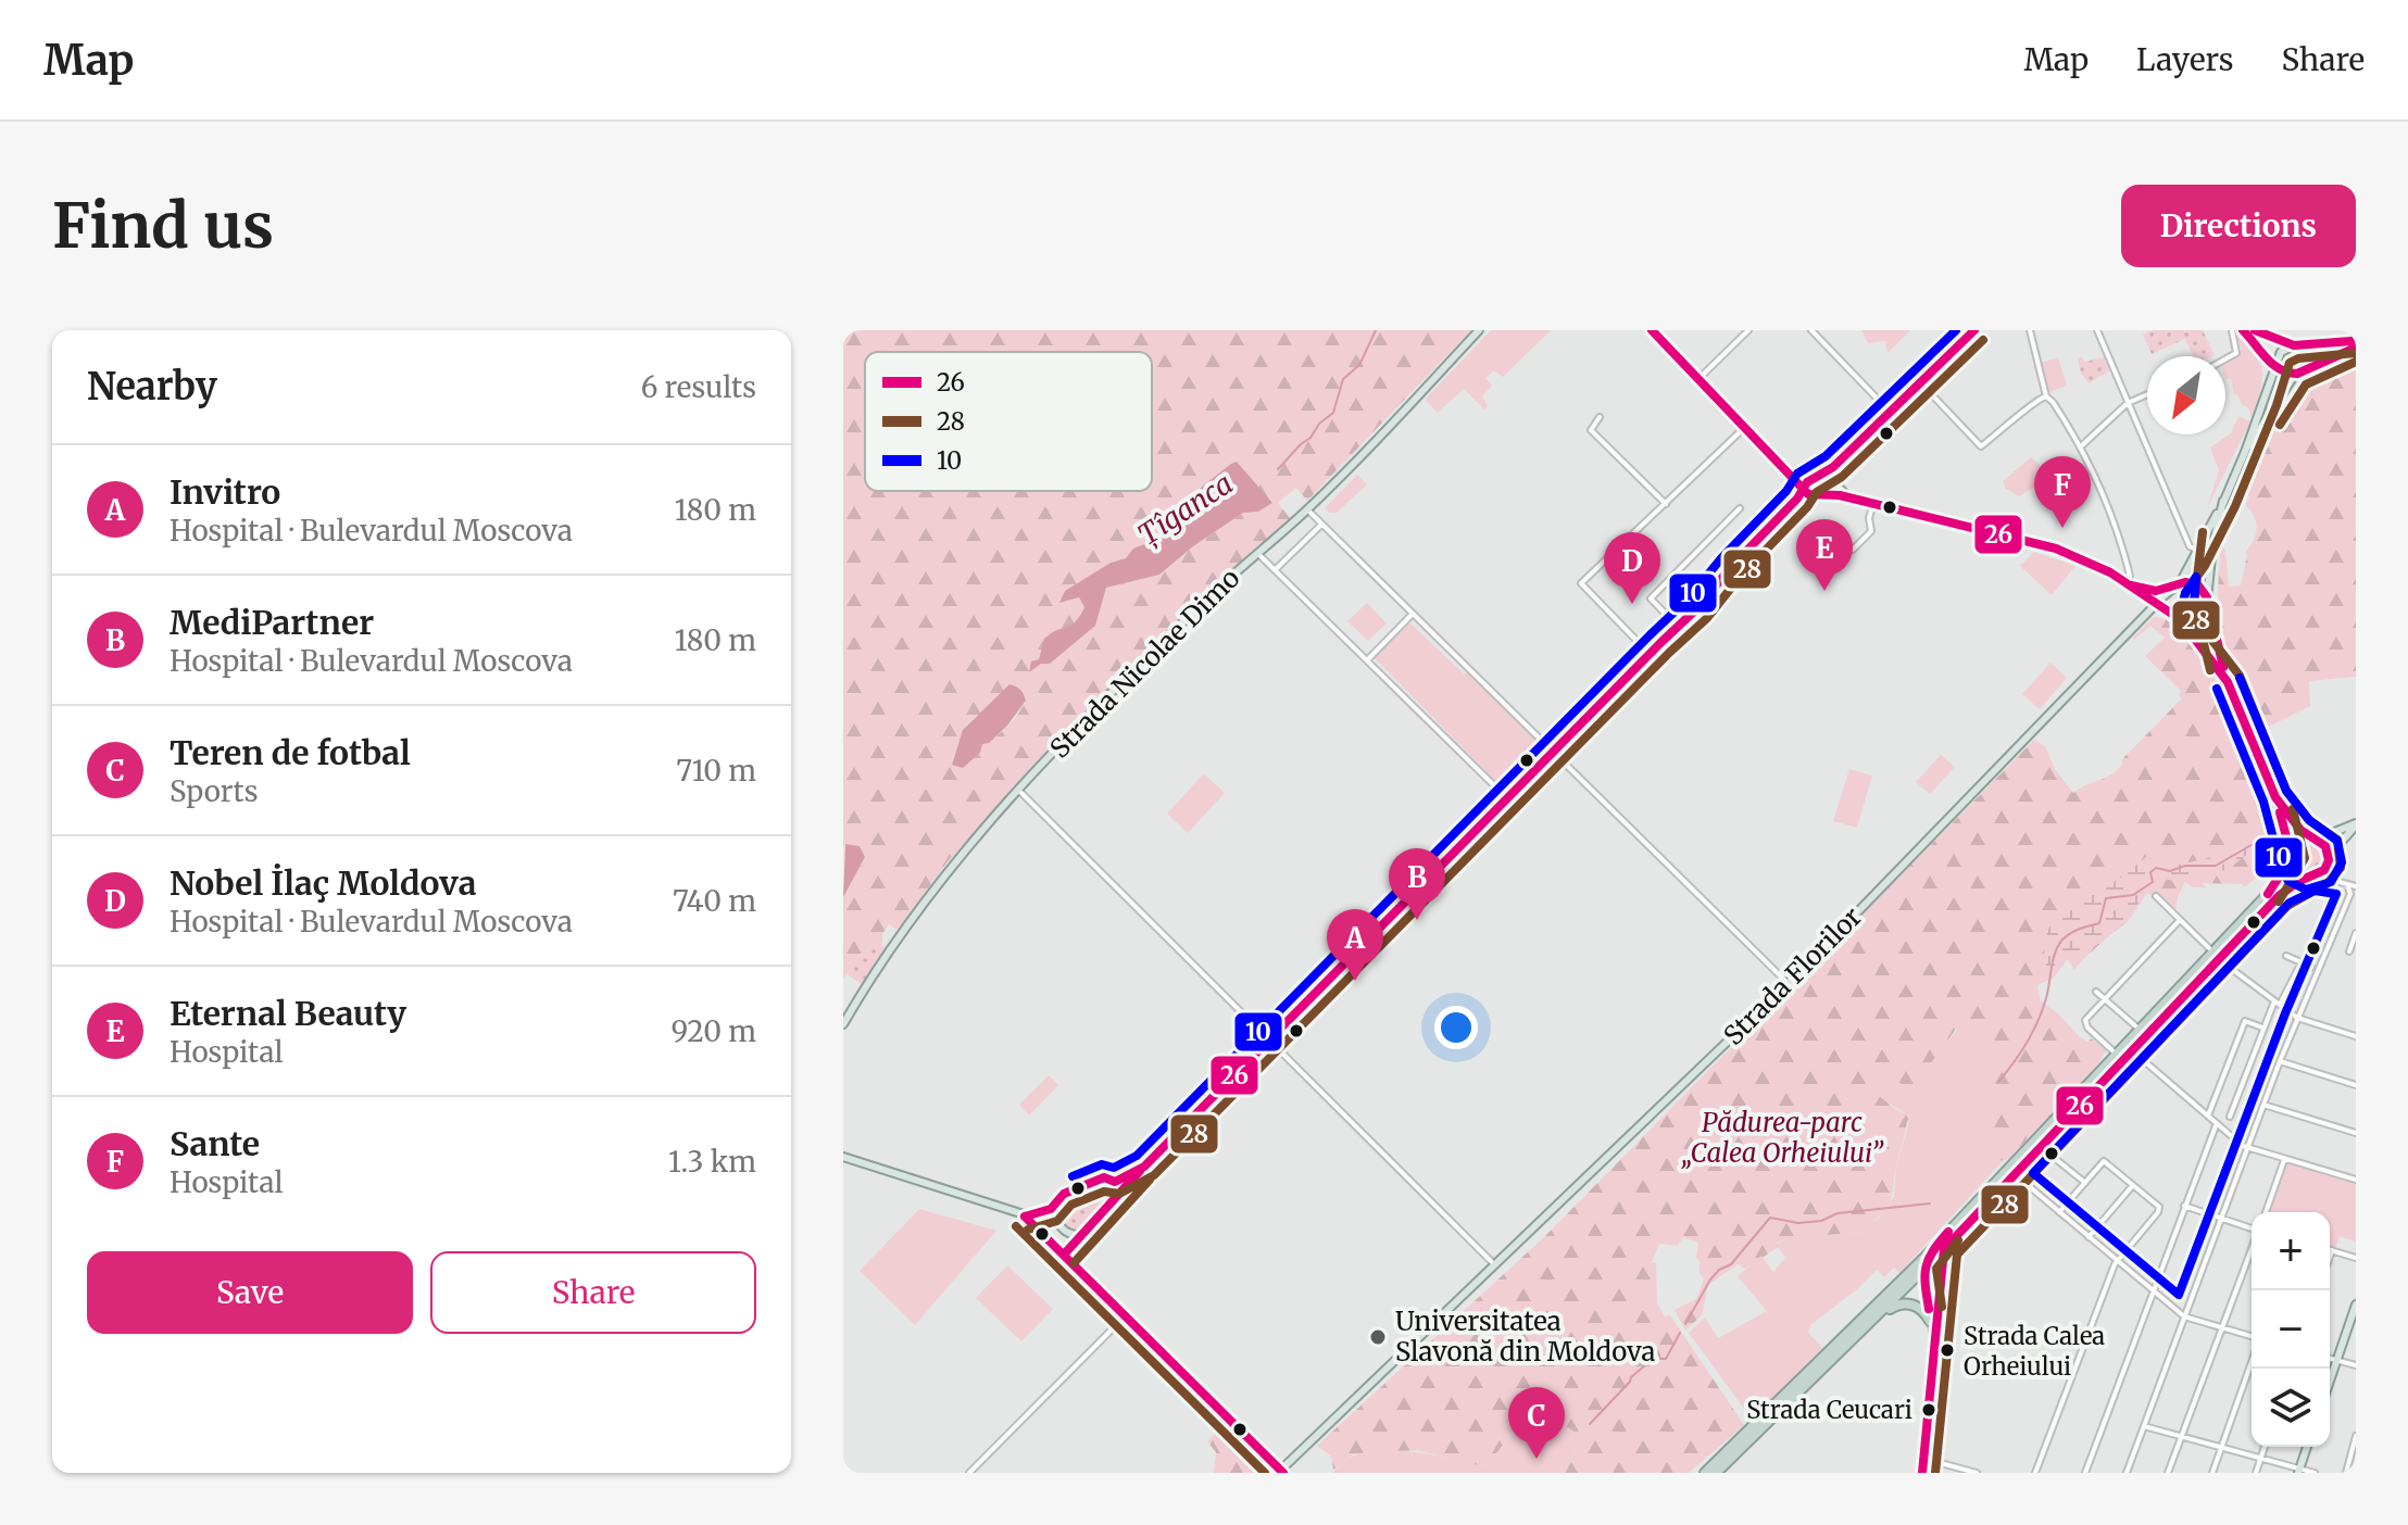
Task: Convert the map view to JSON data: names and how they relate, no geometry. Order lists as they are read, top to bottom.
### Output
{
  "streets": {
    "main road": ["Strada Nicolae Dimo", "Strada Florilor"]
  },
  "water": ["Țîganca"],
  "parks": ["Pădurea-parc „Calea Orheiului”"],
  "places": ["Universitatea Slavonă din Moldova", "Strada Calea Orheiului", "Strada Ceucari"],
  "lines": ["transit line 26", "transit line 10", "transit line 28"],
  "legend": ["26", "28", "10"],
  "north": "bottom left",
  "page": {
    "header": "Map",
    "nav": ["Map", "Layers", "Share"],
    "buttons": [
      "Directions",
      ["Save", "Share"]
    ],
    "title": "Find us",
    "heading": ["Nearby", "6 results"],
    "list": [
      {
        "mark": "A",
        "name": "Invitro",
        "note": "Hospital · Bulevardul Moscova",
        "value": "180 m"
      },
      {
        "mark": "B",
        "name": "MediPartner",
        "note": "Hospital · Bulevardul Moscova",
        "value": "180 m"
      },
      {
        "mark": "C",
        "name": "Teren de fotbal",
        "note": "Sports",
        "value": "710 m"
      },
      {
        "mark": "D",
        "name": "Nobel İlaç Moldova",
        "note": "Hospital · Bulevardul Moscova",
        "value": "740 m"
      },
      {
        "mark": "E",
        "name": "Eternal Beauty",
        "note": "Hospital",
        "value": "920 m"
      },
      {
        "mark": "F",
        "name": "Sante",
        "note": "Hospital",
        "value": "1.3 km"
      }
    ],
    "pins": [
      "F",
      "E",
      "D",
      "B",
      "A",
      "C"
    ],
    "map_buttons": ["+", "−"]
  }
}
